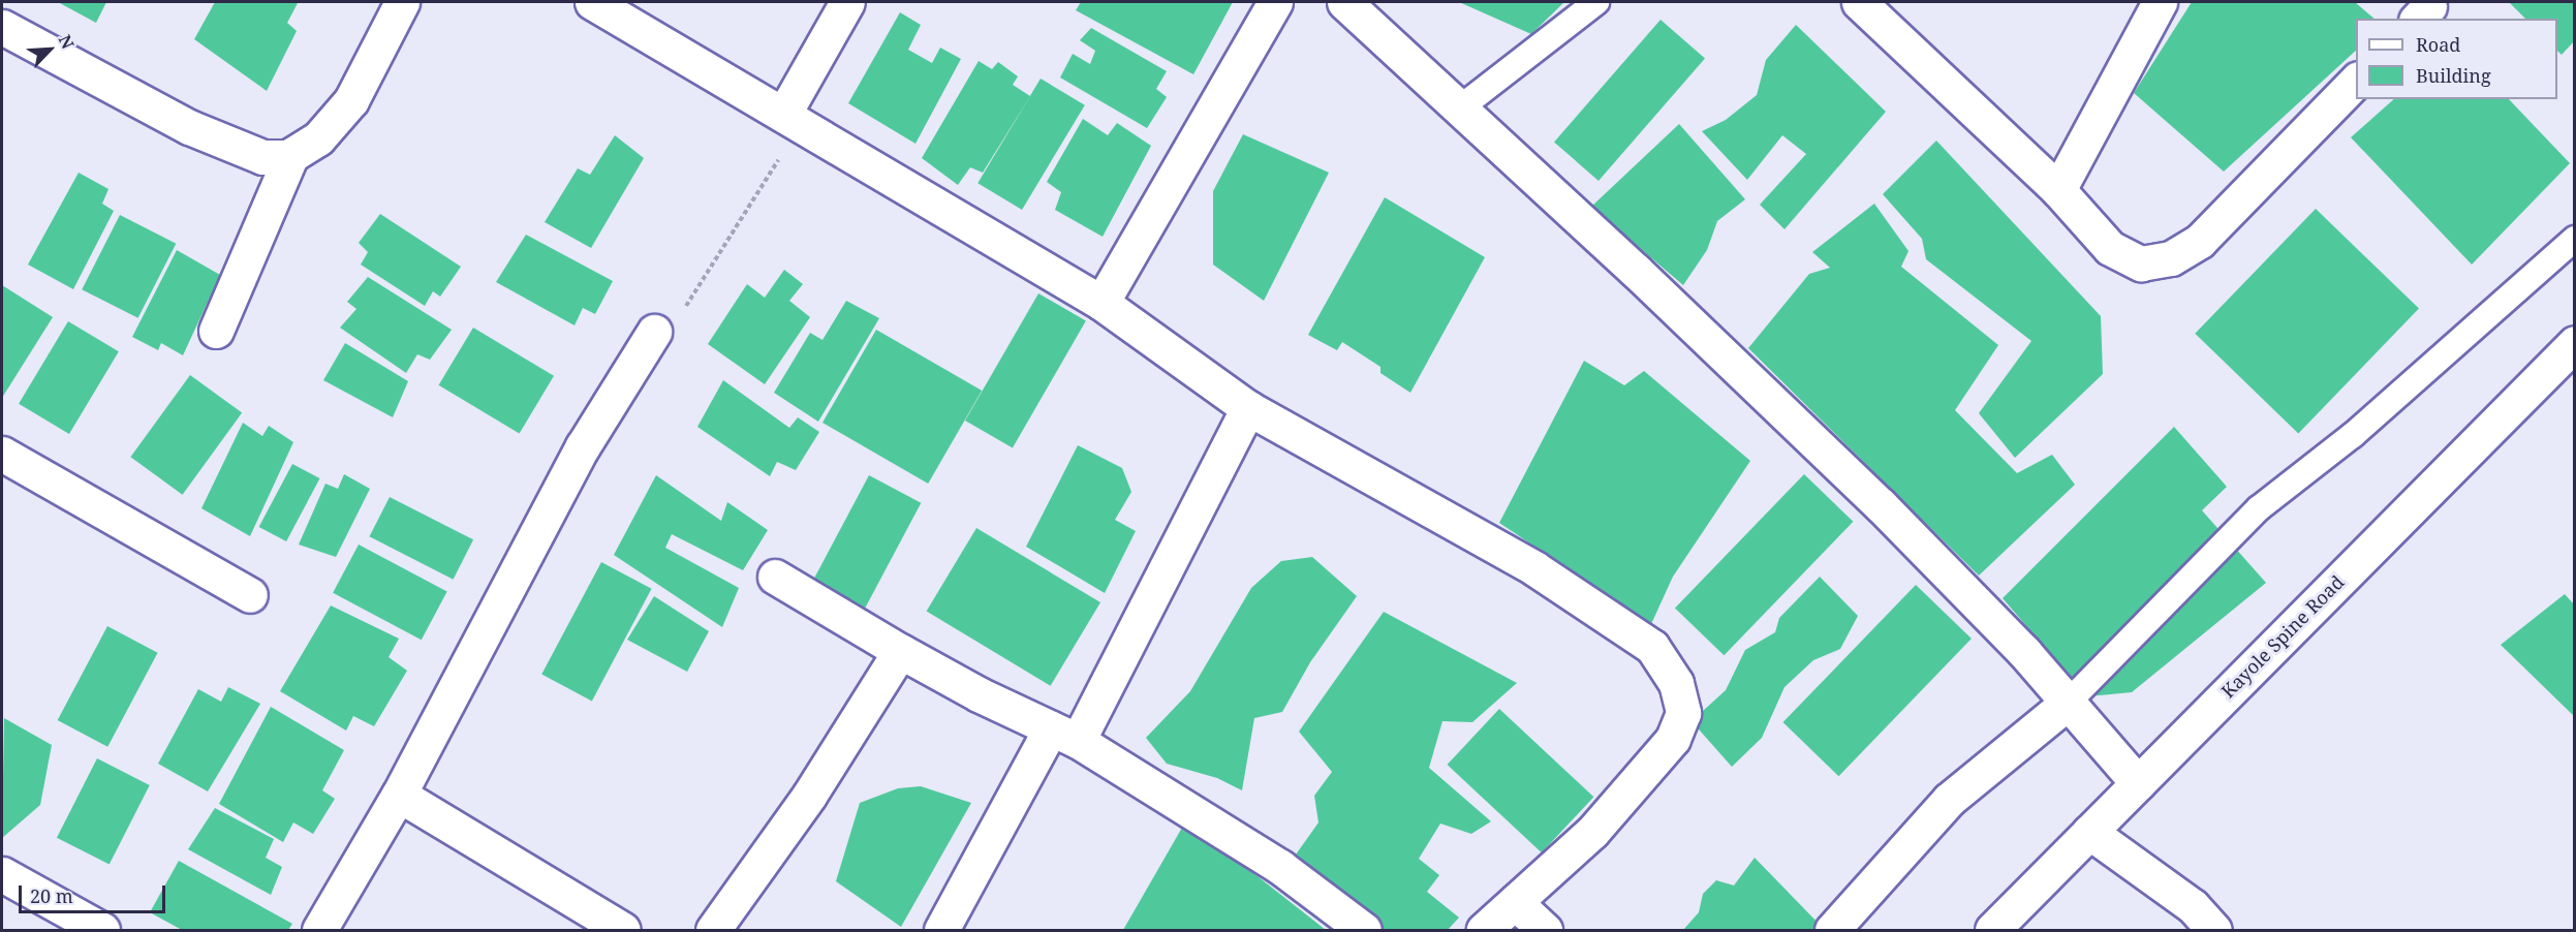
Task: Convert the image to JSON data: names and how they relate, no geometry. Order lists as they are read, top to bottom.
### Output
{
  "streets": {
    "street": ["Kayole Spine Road"]
  },
  "legend": ["Road", "Building"],
  "scale_bar": "20 m",
  "north": "top right"
}
